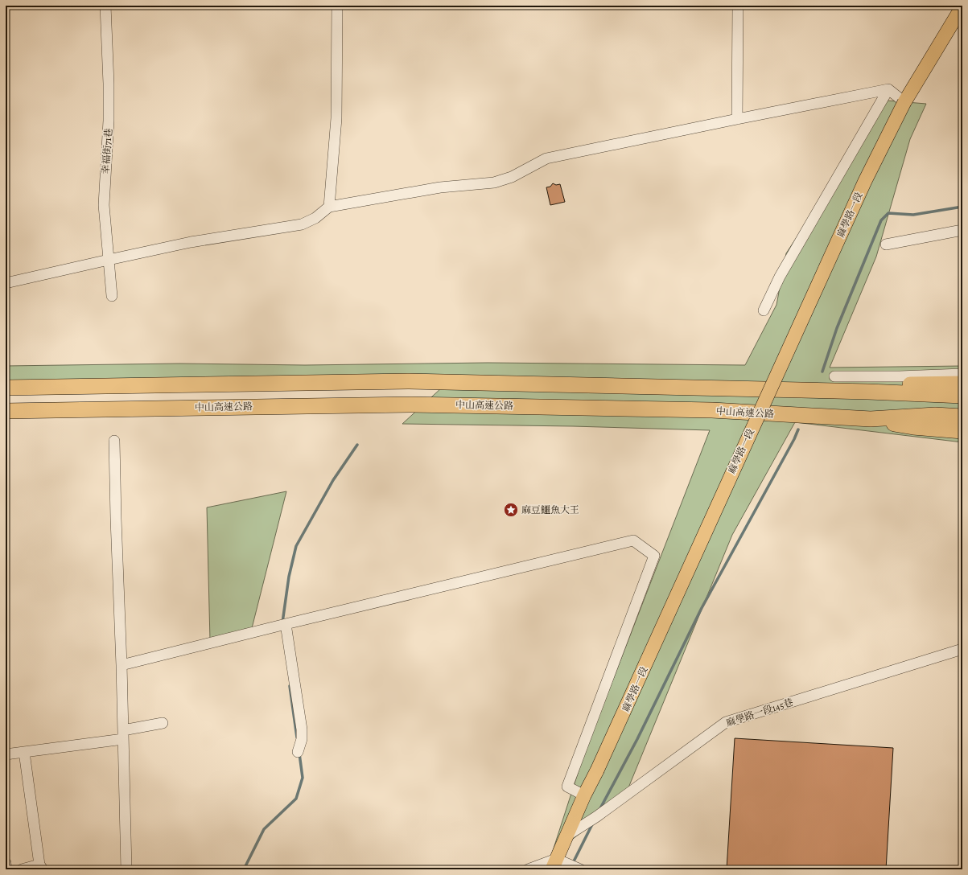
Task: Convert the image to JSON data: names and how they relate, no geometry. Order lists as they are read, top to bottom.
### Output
{
  "streets": {
    "highway": ["中山高速公路"],
    "main road": ["麻學路一段"],
    "lane": ["幸福街71巷", "麻學路一段145巷"]
  },
  "crossings": [
    ["麻學路一段", "麻學路一段145巷"]
  ],
  "places": {
    "place": ["麻豆鱷魚大王"]
  }
}
